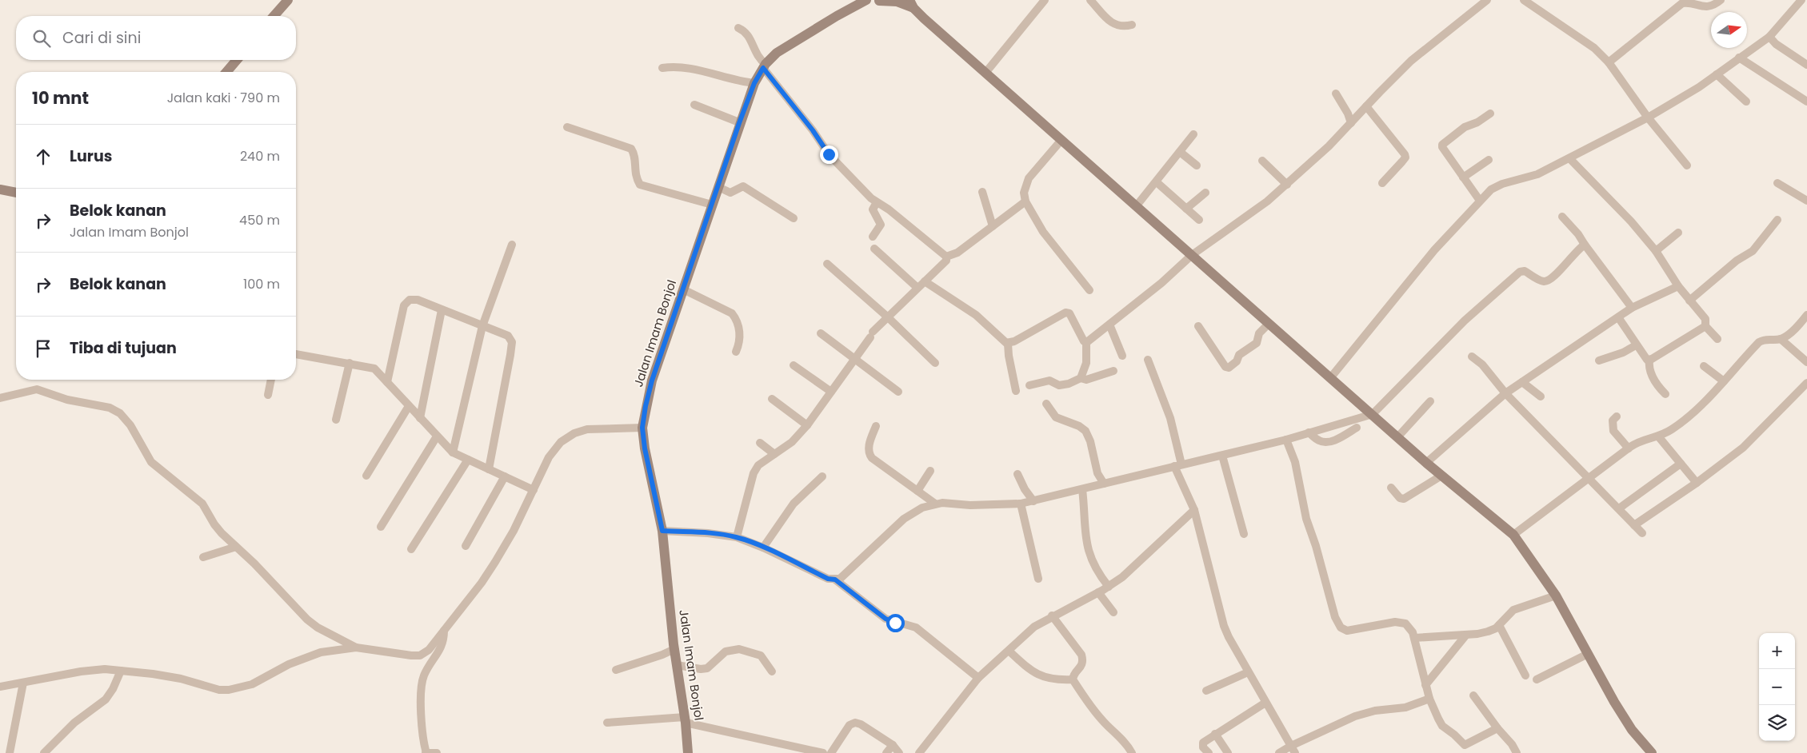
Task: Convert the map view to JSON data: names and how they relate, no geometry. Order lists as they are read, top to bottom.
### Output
{
  "streets": {
    "main road": ["Jalan Imam Bonjol"]
  },
  "north": "right",
  "page": {
    "search": "Cari di sini",
    "heading": ["10 mnt", "Jalan kaki · 790 m"],
    "list": [
      ["Lurus", "240 m"],
      ["Belok kanan", "Jalan Imam Bonjol", "450 m"],
      ["Belok kanan", "100 m"],
      "Tiba di tujuan"
    ],
    "map_buttons": ["+", "−"]
  }
}
